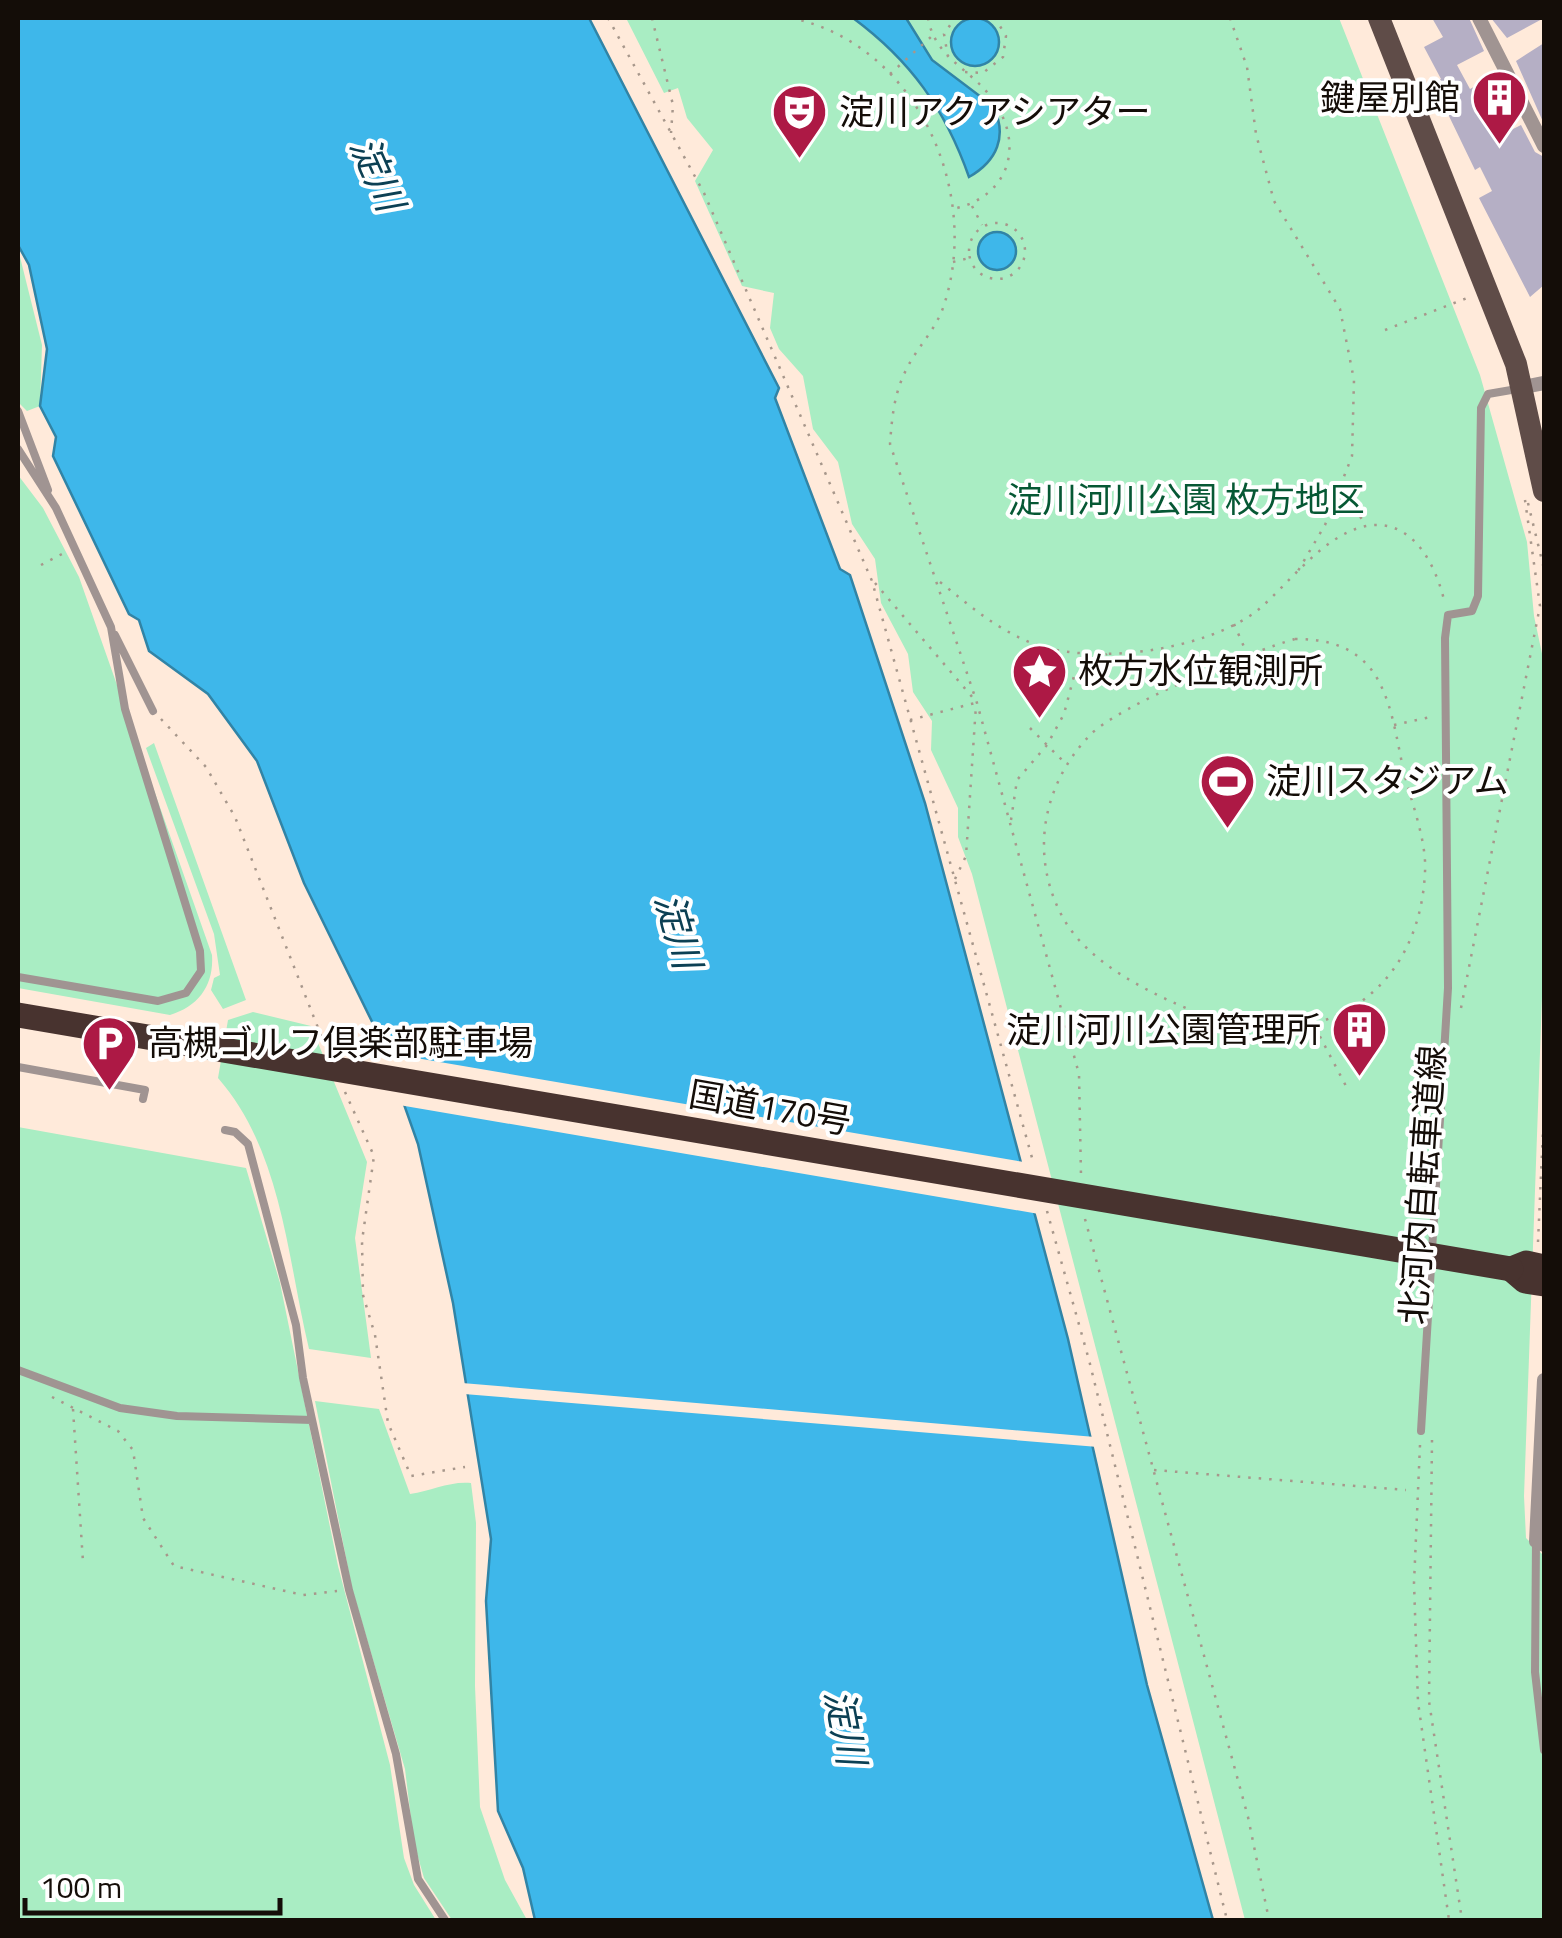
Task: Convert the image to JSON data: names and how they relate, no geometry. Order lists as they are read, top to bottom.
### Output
{
  "streets": {
    "highway": ["国道170号"],
    "path": ["北河内自転車道線"]
  },
  "water": ["淀川"],
  "parks": ["淀川河川公園 枚方地区"],
  "places": {
    "building": ["鍵屋別館", "淀川河川公園管理所"],
    "theatre": ["淀川アクアシアター"],
    "place": ["枚方水位観測所"],
    "sports": ["淀川スタジアム"],
    "parking": ["高槻ゴルフ倶楽部駐車場"]
  },
  "scale_bar": "100 m"
}
